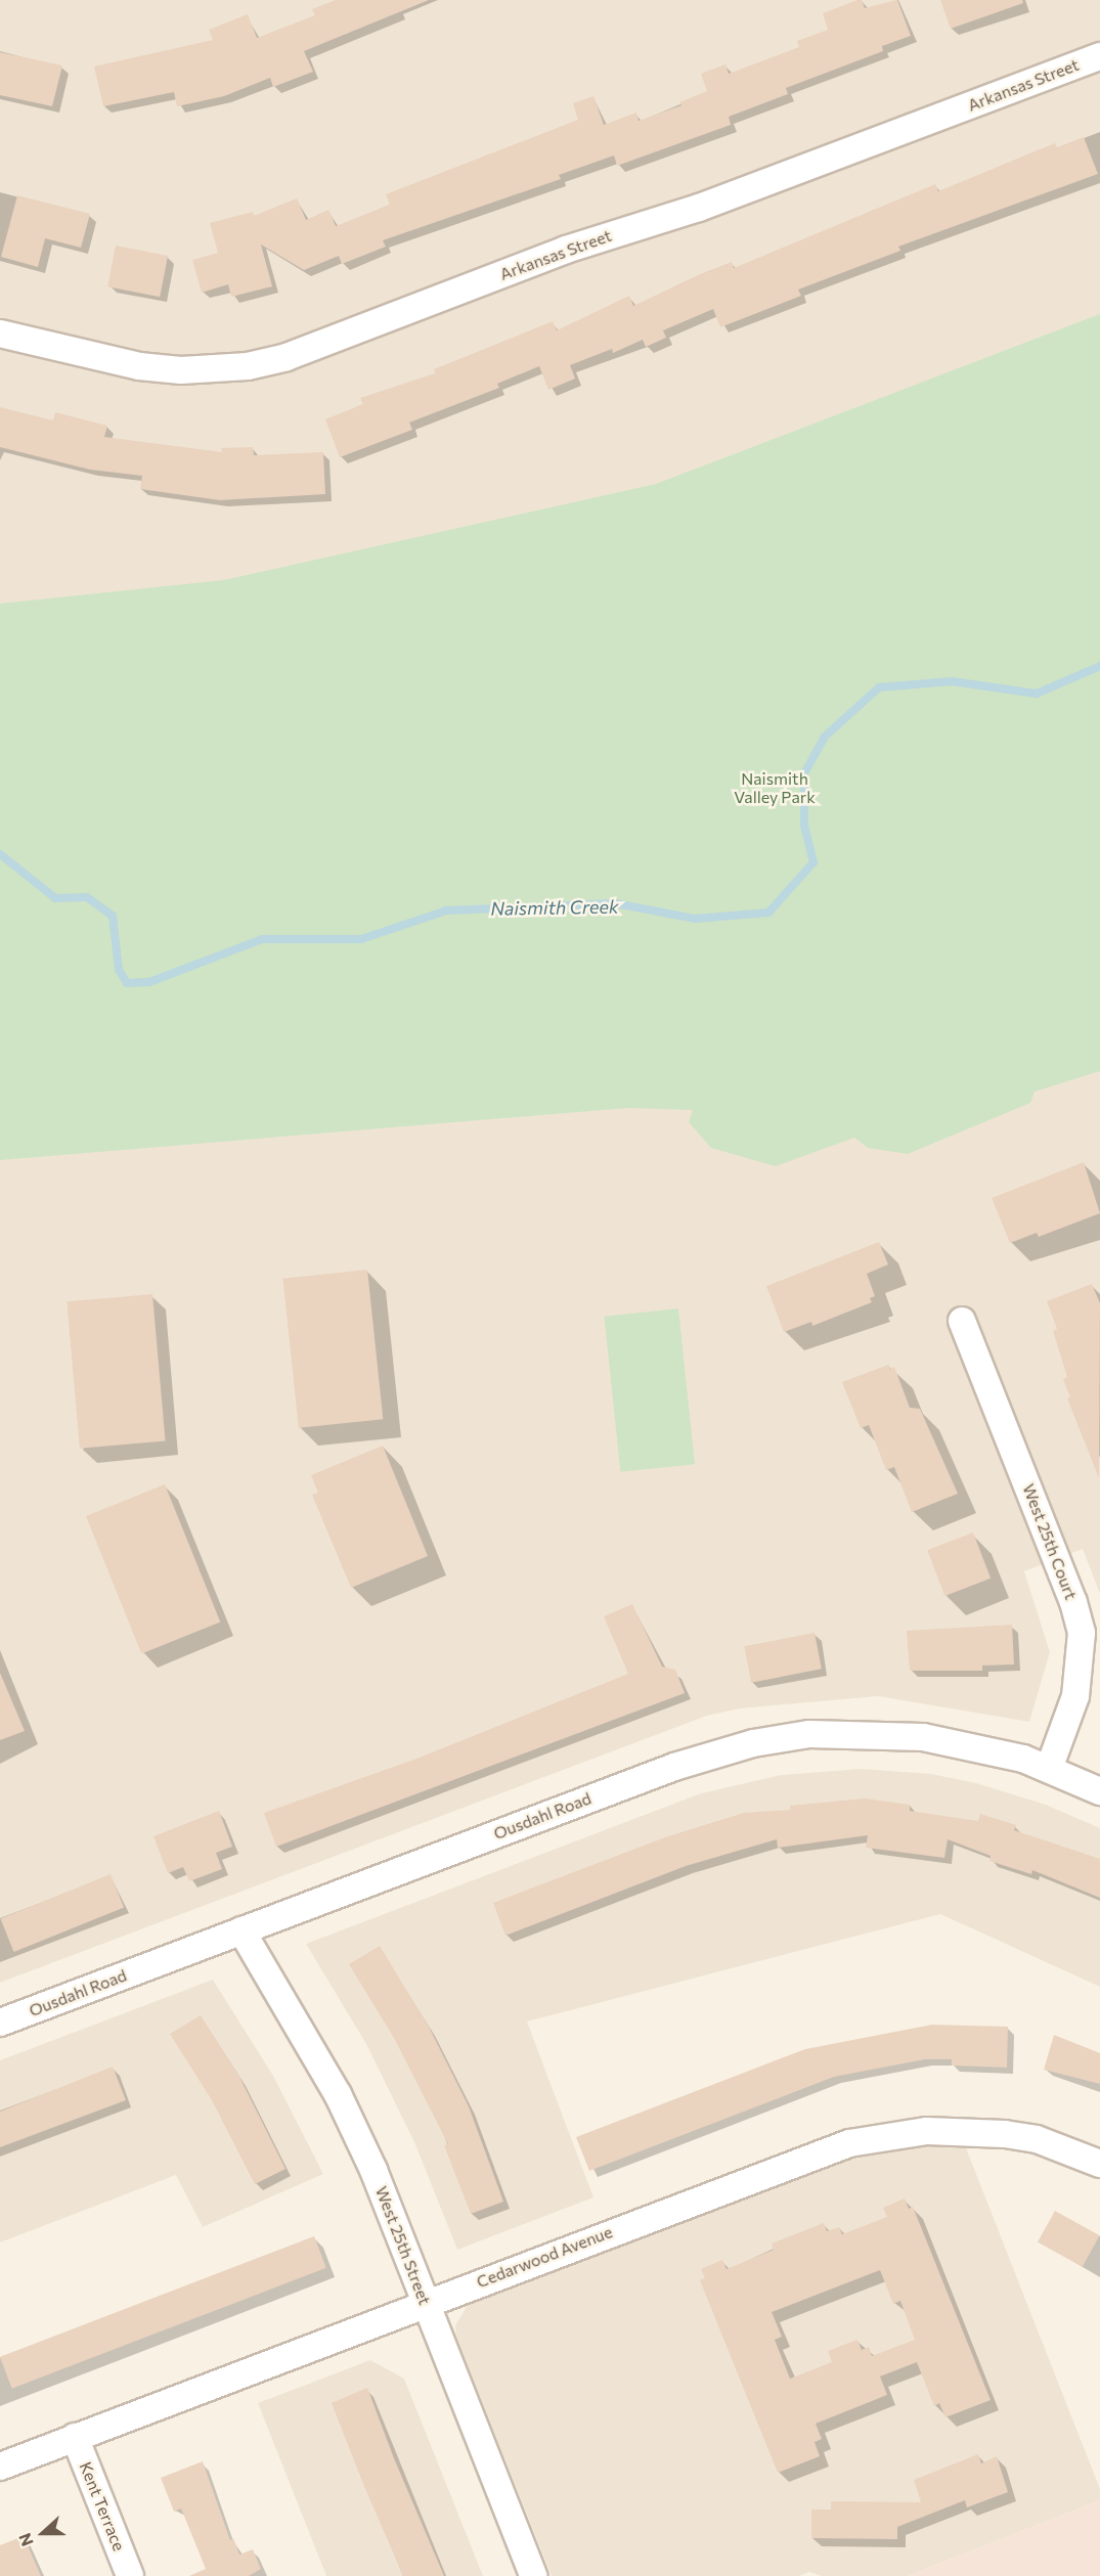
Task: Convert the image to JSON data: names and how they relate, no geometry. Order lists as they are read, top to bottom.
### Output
{
  "streets": {
    "street": [
      "Arkansas Street",
      "West 25th Court",
      "Ousdahl Road",
      "West 25th Street",
      "Cedarwood Avenue",
      "Kent Terrace"
    ]
  },
  "crossings": [
    ["West 25th Court", "Ousdahl Road"],
    ["Ousdahl Road", "West 25th Street"],
    ["West 25th Street", "Cedarwood Avenue"],
    ["Cedarwood Avenue", "Kent Terrace"]
  ],
  "water": ["Naismith Creek"],
  "parks": ["Naismith Valley Park"],
  "north": "left"
}
